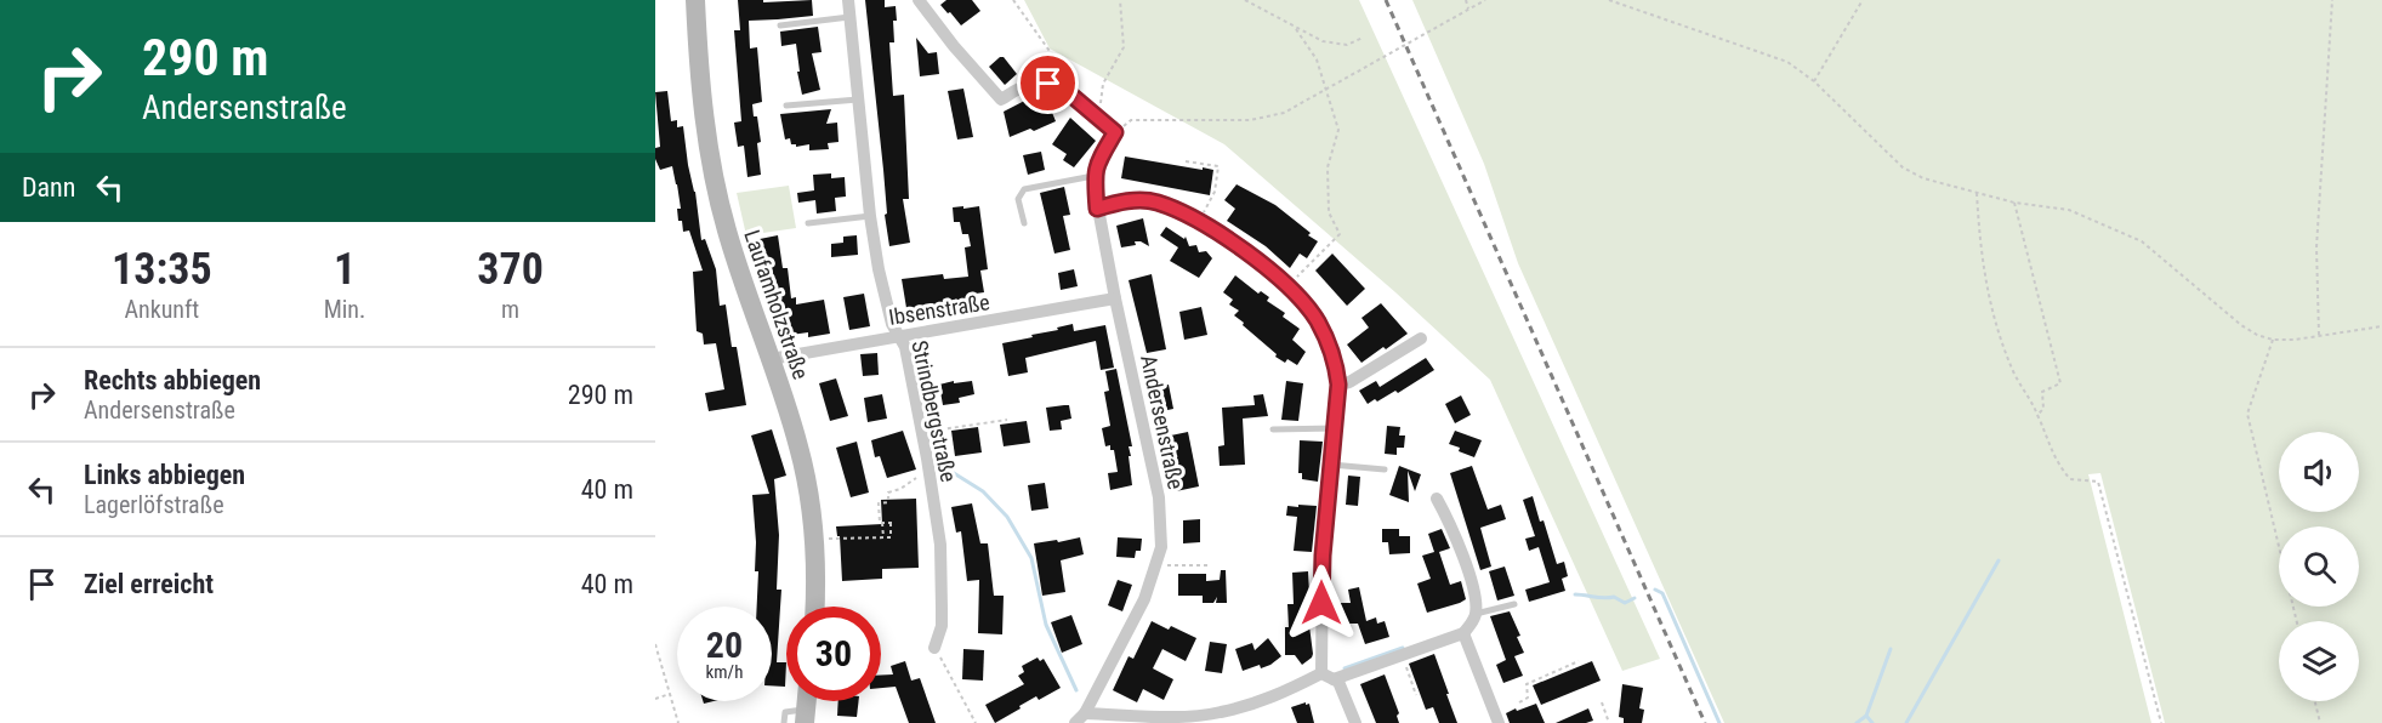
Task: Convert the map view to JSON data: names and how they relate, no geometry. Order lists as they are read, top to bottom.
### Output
{
  "streets": {
    "main road": ["Laufamholzstraße"],
    "street": ["Ibsenstraße", "Strindbergstraße", "Andersenstraße"]
  },
  "crossings": [
    ["Laufamholzstraße", "Ibsenstraße"],
    ["Ibsenstraße", "Strindbergstraße"],
    ["Ibsenstraße", "Andersenstraße"]
  ],
  "page": {
    "turn": ["290 m", "Andersenstraße"],
    "then": "Dann",
    "eta": [
      "13:35",
      "Ankunft",
      "1",
      "Min.",
      "370",
      "m"
    ],
    "list": [
      {
        "name": "Rechts abbiegen",
        "note": "Andersenstraße",
        "value": "290 m"
      },
      {
        "name": "Links abbiegen",
        "note": "Lagerlöfstraße",
        "value": "40 m"
      },
      {
        "name": "Ziel erreicht",
        "value": "40 m"
      }
    ],
    "speed": "20 km/h",
    "limit": "30"
  }
}
